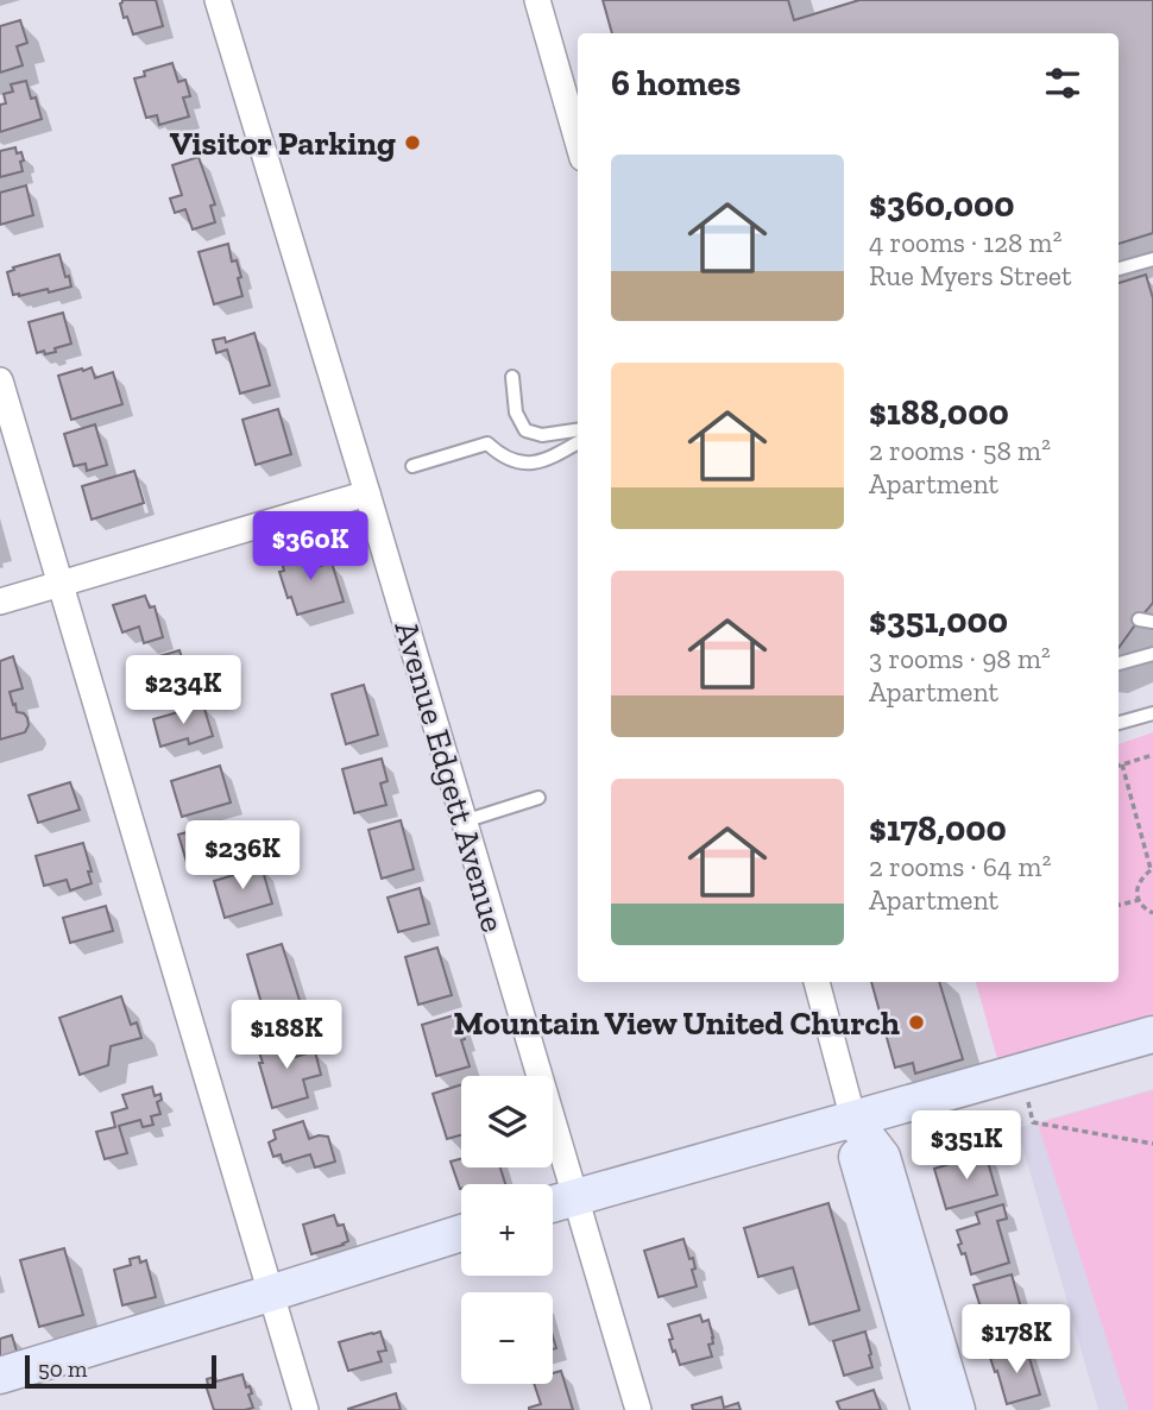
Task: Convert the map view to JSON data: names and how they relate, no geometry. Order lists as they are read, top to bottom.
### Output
{
  "streets": {
    "street": ["Avenue Edgett Avenue"]
  },
  "places": ["Visitor Parking", "Mountain View United Church"],
  "scale_bar": "50 m",
  "page": {
    "heading": "6 homes",
    "list": [
      {
        "name": "$360,000",
        "note": "4 rooms · 128 m² · Rue Myers Street"
      },
      {
        "name": "$188,000",
        "note": "2 rooms · 58 m² · Apartment"
      },
      {
        "name": "$351,000",
        "note": "3 rooms · 98 m² · Apartment"
      },
      {
        "name": "$178,000",
        "note": "2 rooms · 64 m² · Apartment"
      }
    ],
    "price": [
      "$360K",
      "$234K",
      "$236K",
      "$188K",
      "$351K",
      "$178K"
    ],
    "map_buttons": ["+", "−"],
    "scale": "50 m"
  }
}
